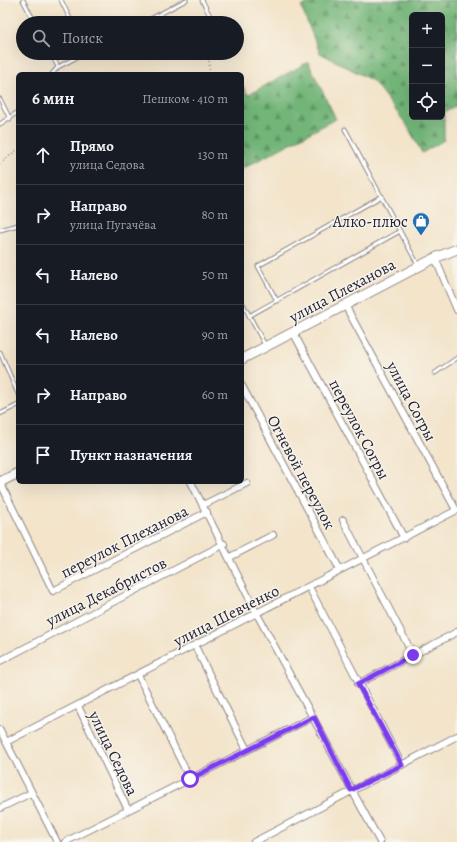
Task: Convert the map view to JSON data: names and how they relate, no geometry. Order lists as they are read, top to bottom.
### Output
{
  "streets": {
    "main road": ["улица Плеханова"],
    "street": [
      "улица Согры",
      "переулок Согры",
      "Огневой переулок",
      "переулок Плеханова",
      "улица Декабристов",
      "улица Шевченко",
      "улица Седова"
    ]
  },
  "crossings": [
    ["улица Плеханова", "улица Согры"],
    ["улица Плеханова", "переулок Согры"],
    ["улица Согры", "улица Шевченко"],
    ["переулок Согры", "улица Шевченко"],
    ["Огневой переулок", "улица Шевченко"],
    ["улица Шевченко", "улица Седова"]
  ],
  "places": {
    "shop": ["Алко-плюс"]
  },
  "page": {
    "map_buttons": ["+", "−"],
    "search": "Поиск",
    "heading": ["6 мин", "Пешком · 410 m"],
    "list": [
      ["Прямо", "улица Седова", "130 m"],
      ["Направо", "улица Пугачёва", "80 m"],
      ["Налево", "50 m"],
      ["Налево", "90 m"],
      ["Направо", "60 m"],
      "Пункт назначения"
    ]
  }
}
